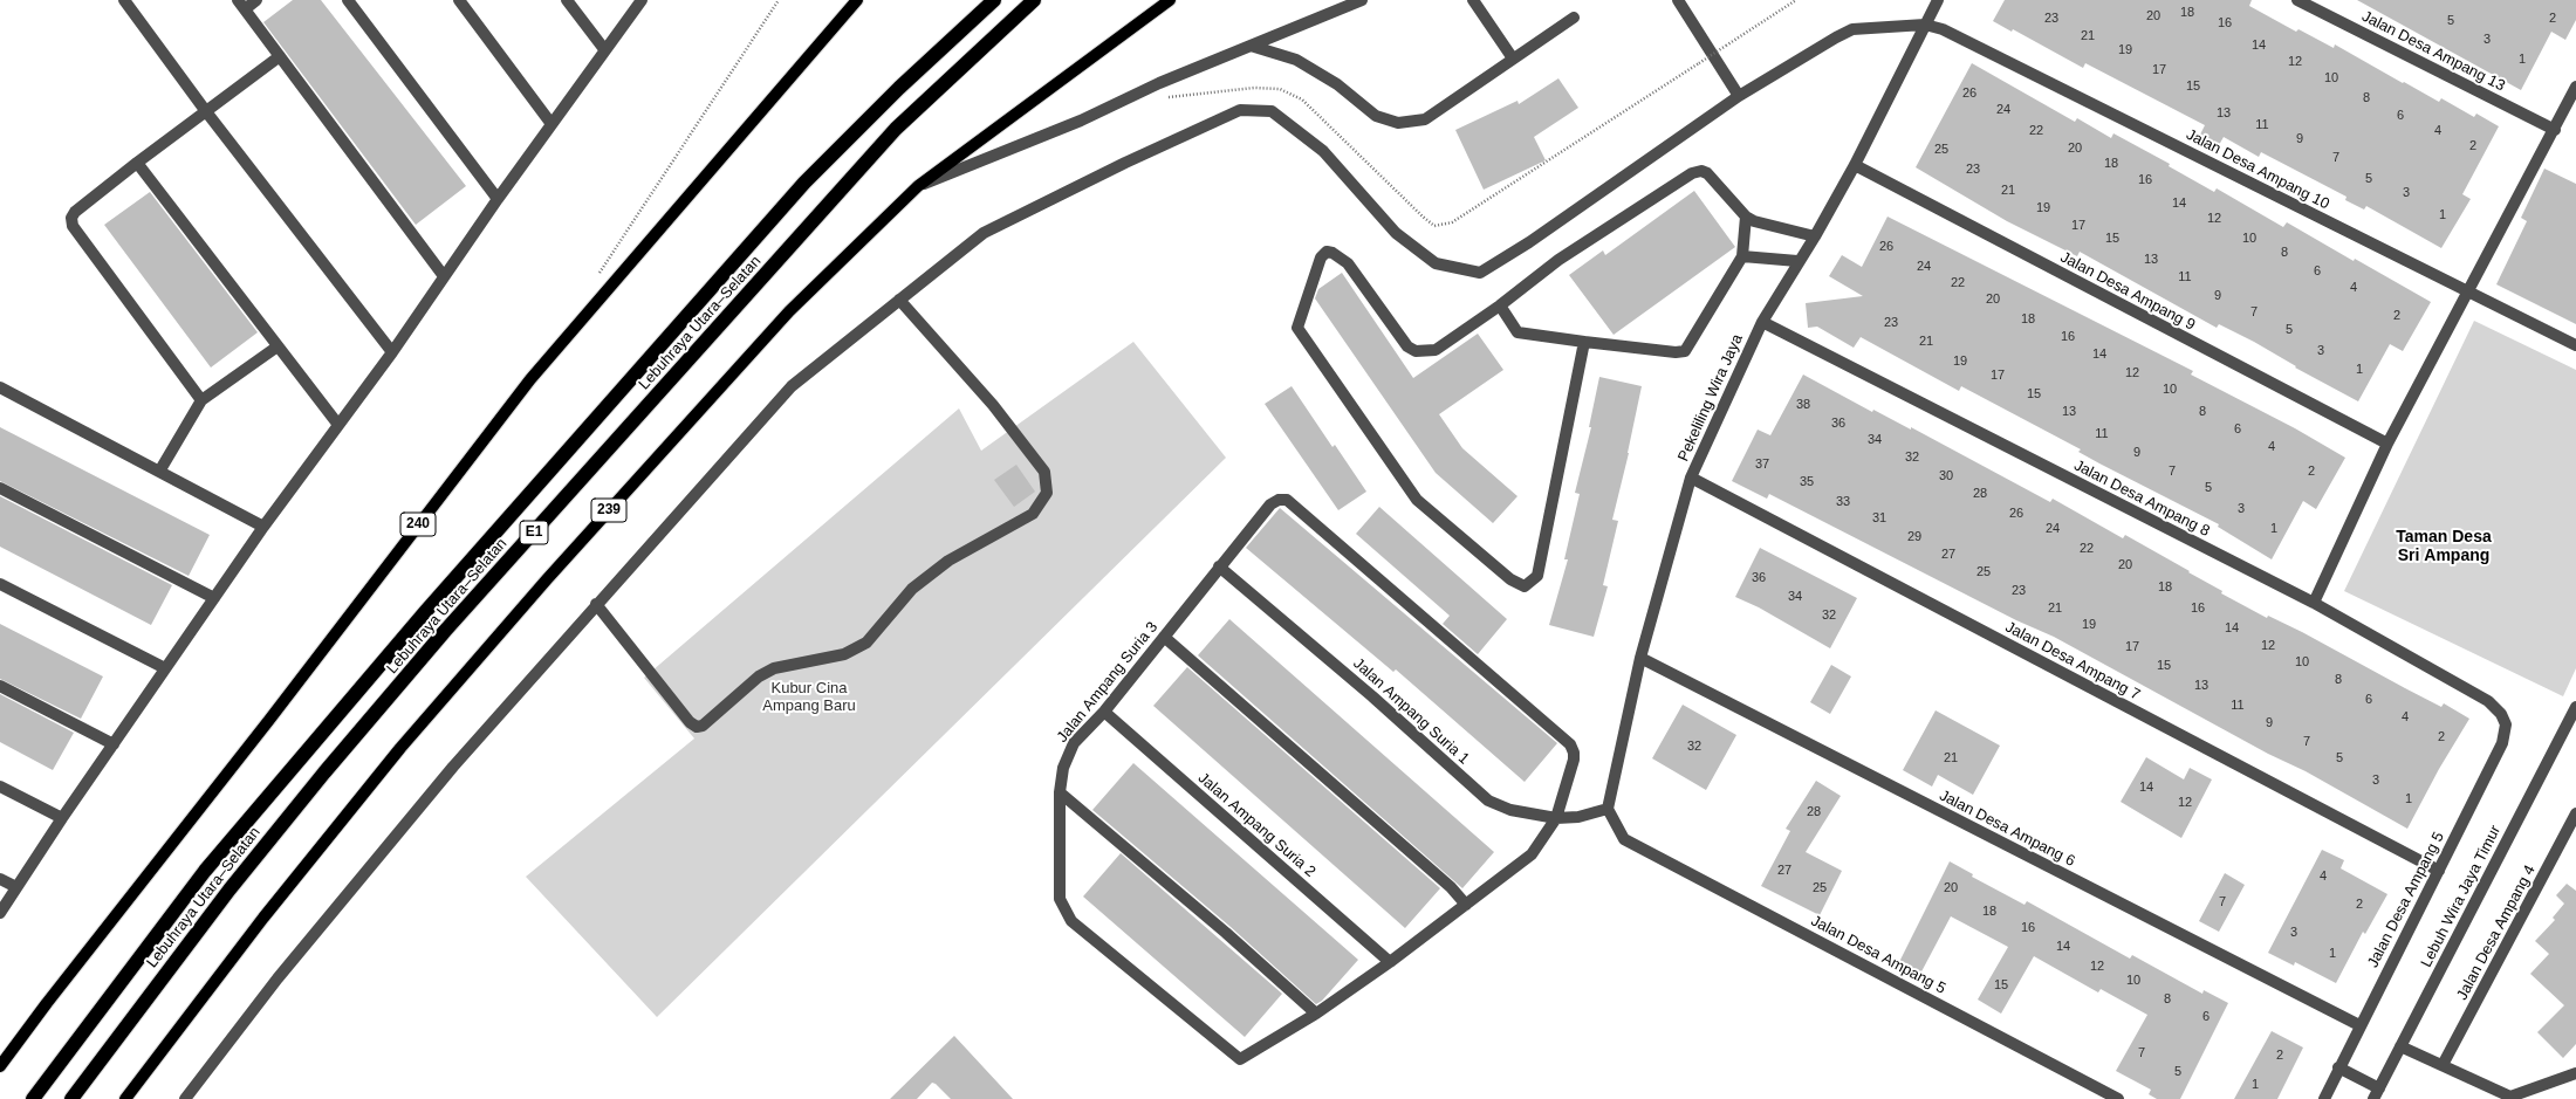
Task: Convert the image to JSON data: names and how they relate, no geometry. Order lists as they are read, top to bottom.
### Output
{
  "streets": {
    "highway": ["Lebuhraya Utara–Selatan", "E1"],
    "main road": ["239", "240"],
    "street": [
      "Jalan Desa Ampang 13",
      "Jalan Desa Ampang 10",
      "Jalan Desa Ampang 9",
      "Pekeliling Wira Jaya",
      "Jalan Desa Ampang 8",
      "Jalan Desa Ampang 7",
      "Jalan Ampang Suria 3",
      "Jalan Ampang Suria 1",
      "Jalan Ampang Suria 2",
      "Jalan Desa Ampang 6",
      "Lebuh Wira Jaya Timur",
      "Jalan Desa Ampang 5",
      "Jalan Desa Ampang 4"
    ]
  },
  "crossings": [
    ["Jalan Desa Ampang 10", "Pekeliling Wira Jaya"],
    ["Jalan Desa Ampang 9", "Pekeliling Wira Jaya"],
    ["Pekeliling Wira Jaya", "Jalan Desa Ampang 8"],
    ["Pekeliling Wira Jaya", "Jalan Desa Ampang 7"],
    ["Pekeliling Wira Jaya", "Jalan Ampang Suria 1"],
    ["Pekeliling Wira Jaya", "Jalan Desa Ampang 6"],
    ["Pekeliling Wira Jaya", "Jalan Desa Ampang 5"],
    ["Jalan Desa Ampang 8", "Jalan Desa Ampang 5"],
    ["Jalan Desa Ampang 7", "Jalan Desa Ampang 5"],
    ["Jalan Ampang Suria 3", "Jalan Ampang Suria 1"],
    ["Jalan Ampang Suria 3", "Jalan Ampang Suria 2"],
    ["Jalan Ampang Suria 1", "Jalan Desa Ampang 5"],
    ["Jalan Desa Ampang 6", "Jalan Desa Ampang 5"]
  ],
  "districts": ["Taman Desa Sri Ampang"],
  "parks": ["Kubur Cina Ampang Baru"],
  "house_numbers": [
    "18",
    "20",
    "23",
    "2",
    "5",
    "16",
    "21",
    "3",
    "14",
    "19",
    "1",
    "12",
    "17",
    "10",
    "15",
    "26",
    "8",
    "24",
    "13",
    "6",
    "11",
    "22",
    "4",
    "9",
    "2",
    "20",
    "25",
    "7",
    "18",
    "23",
    "5",
    "16",
    "21",
    "3",
    "14",
    "19",
    "1",
    "12",
    "17",
    "15",
    "10",
    "26",
    "8",
    "13",
    "24",
    "6",
    "11",
    "22",
    "4",
    "9",
    "20",
    "7",
    "2",
    "18",
    "23",
    "5",
    "16",
    "21",
    "3",
    "14",
    "19",
    "1",
    "12",
    "17",
    "10",
    "15",
    "38",
    "13",
    "8",
    "36",
    "6",
    "11",
    "34",
    "4",
    "9",
    "32",
    "37",
    "7",
    "2",
    "30",
    "35",
    "5",
    "28",
    "33",
    "3",
    "26",
    "31",
    "24",
    "1",
    "29",
    "22",
    "27",
    "20",
    "25",
    "36",
    "18",
    "23",
    "34",
    "21",
    "16",
    "32",
    "19",
    "14",
    "12",
    "17",
    "10",
    "15",
    "8",
    "13",
    "6",
    "11",
    "4",
    "9",
    "2",
    "7",
    "32",
    "21",
    "5",
    "3",
    "14",
    "1",
    "12",
    "28",
    "27",
    "4",
    "25",
    "20",
    "7",
    "2",
    "18",
    "16",
    "3",
    "14",
    "1",
    "12",
    "10",
    "15",
    "8",
    "6",
    "7",
    "2",
    "5",
    "1"
  ]
}
